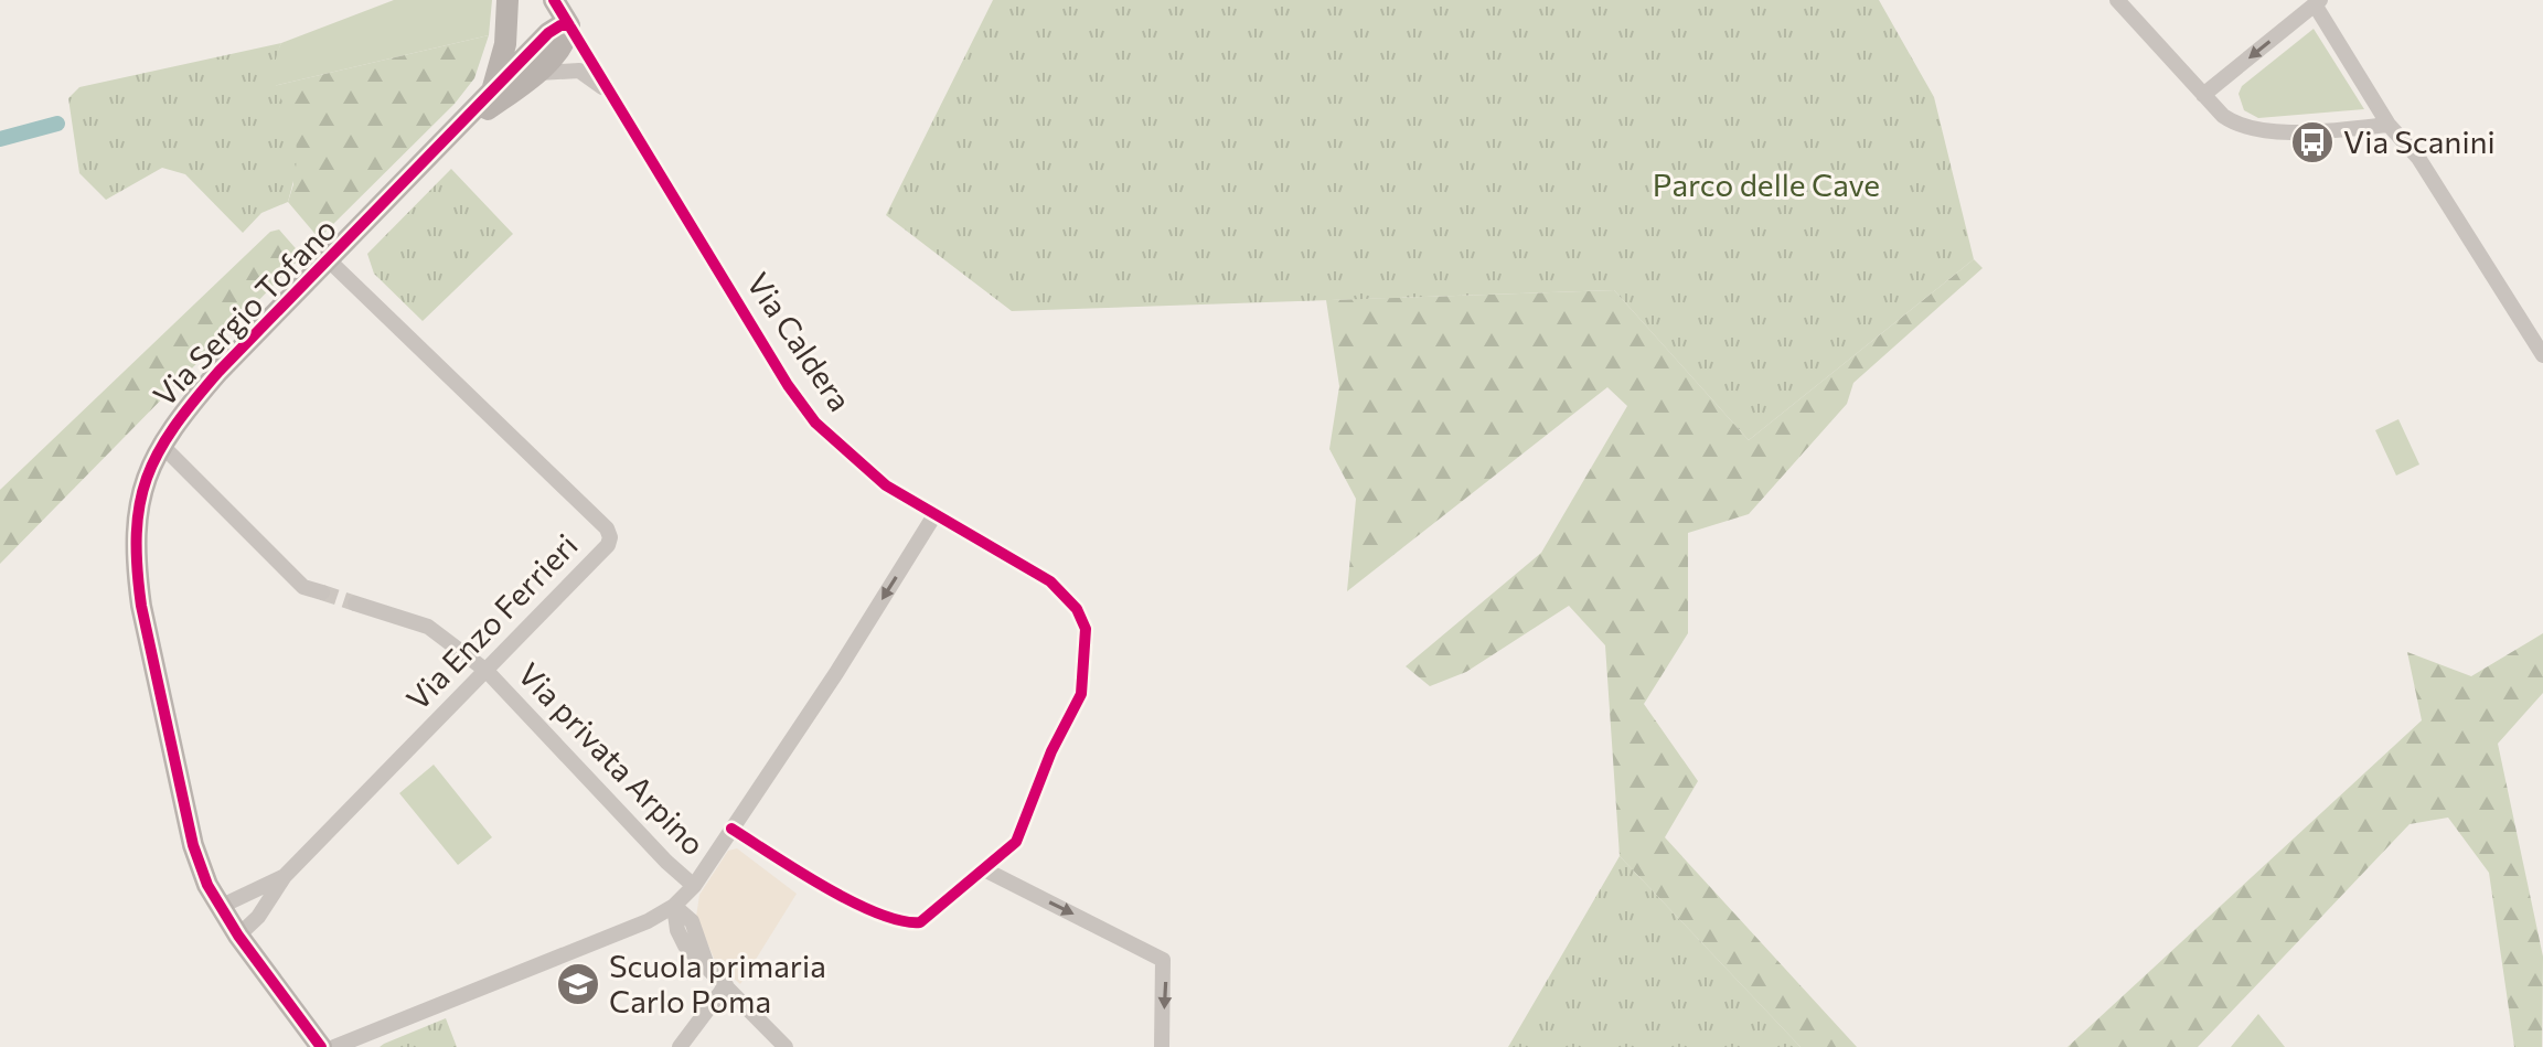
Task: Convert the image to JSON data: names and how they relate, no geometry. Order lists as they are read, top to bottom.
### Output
{
  "streets": {
    "street": [
      "Via Sergio Tofano",
      "Via Caldera",
      "Via Enzo Ferrieri",
      "Via privata Arpino"
    ]
  },
  "crossings": [
    ["Via Sergio Tofano", "Via Caldera"],
    ["Via Sergio Tofano", "Via Enzo Ferrieri"],
    ["Via Enzo Ferrieri", "Via privata Arpino"]
  ],
  "parks": ["Parco delle Cave"],
  "places": {
    "bus stop": ["Via Scanini"],
    "school or university": ["Scuola primaria Carlo Poma"]
  }
}
